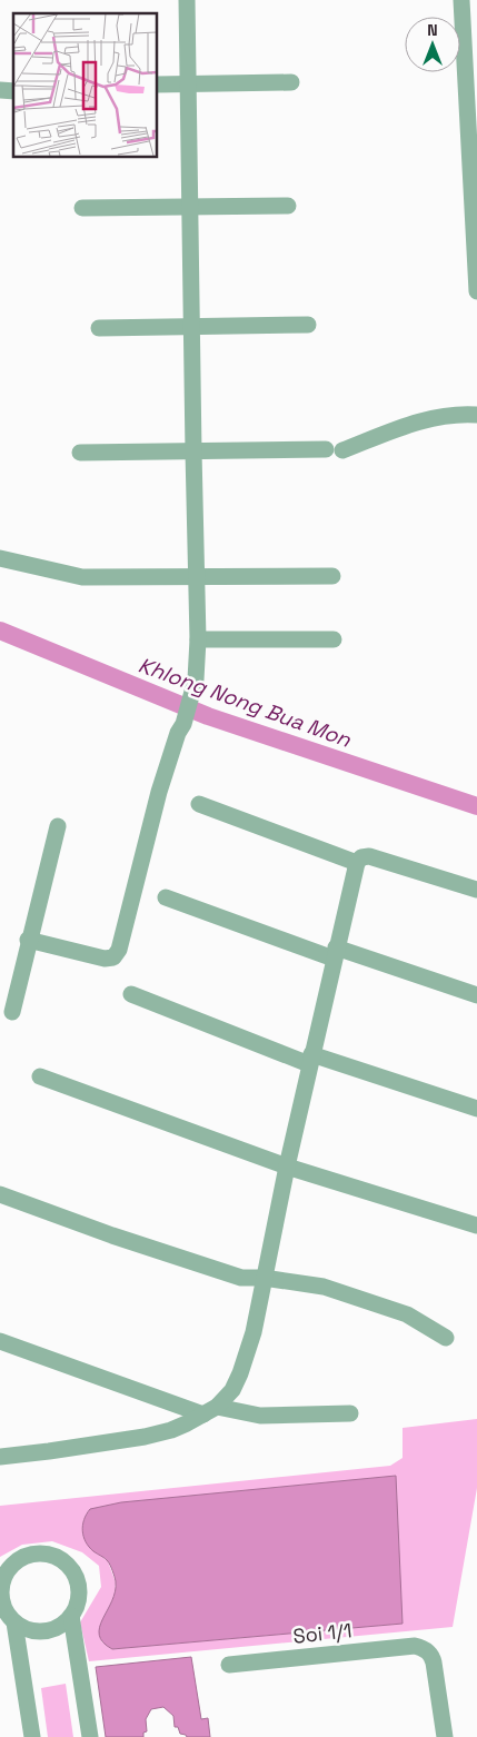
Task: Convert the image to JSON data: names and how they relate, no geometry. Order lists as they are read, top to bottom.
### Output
{
  "streets": {
    "street": ["Soi 1/1"]
  },
  "water": ["Khlong Nong Bua Mon"],
  "north": "top"
}
